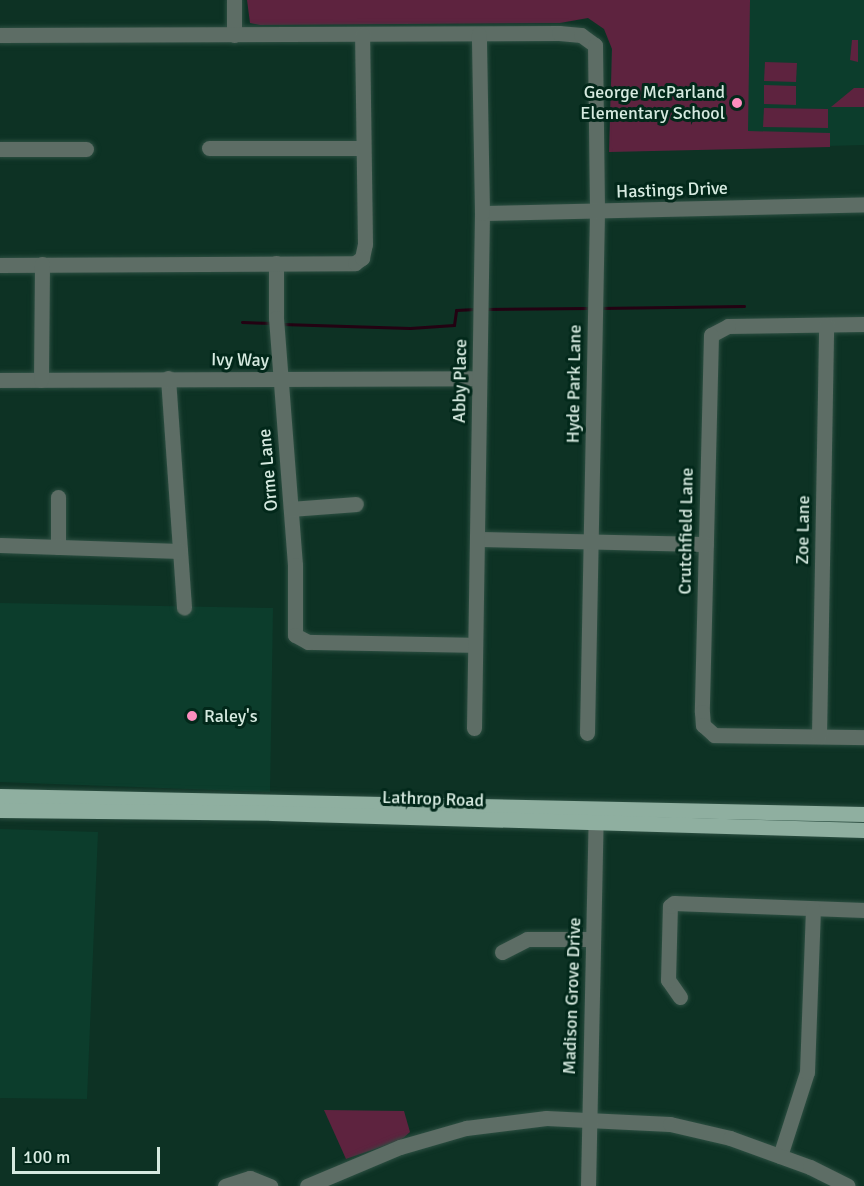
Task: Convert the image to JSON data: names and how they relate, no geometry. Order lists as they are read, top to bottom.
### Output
{
  "streets": {
    "main road": ["Lathrop Road"],
    "street": [
      "Hastings Drive",
      "Ivy Way",
      "Abby Place",
      "Hyde Park Lane",
      "Orme Lane",
      "Zoe Lane",
      "Crutchfield Lane",
      "Madison Grove Drive"
    ]
  },
  "crossings": [
    ["Hastings Drive", "Abby Place"],
    ["Hastings Drive", "Hyde Park Lane"],
    ["Ivy Way", "Abby Place"],
    ["Ivy Way", "Orme Lane"],
    ["Abby Place", "Hyde Park Lane"],
    ["Abby Place", "Orme Lane"],
    ["Zoe Lane", "Crutchfield Lane"],
    ["Lathrop Road", "Madison Grove Drive"]
  ],
  "places": ["George McParland Elementary School", "Raley's"],
  "scale_bar": "100 m"
}
